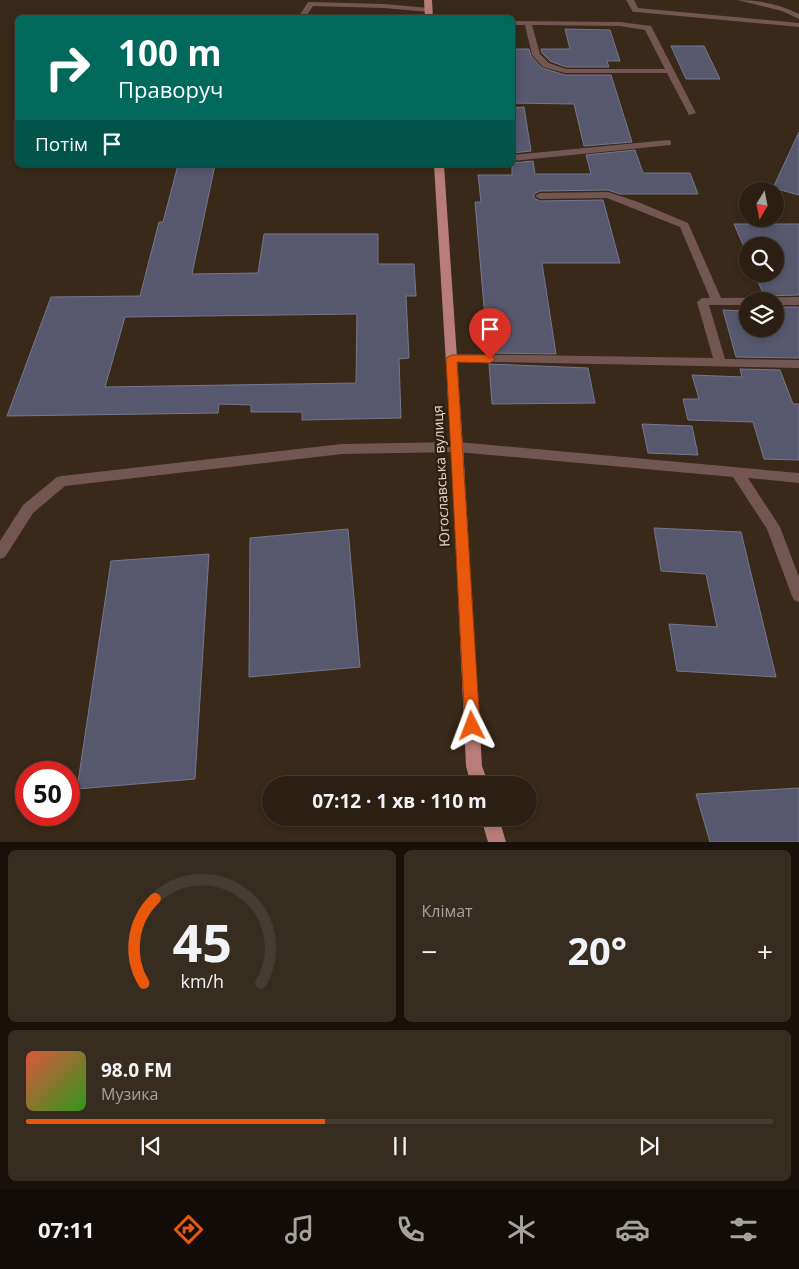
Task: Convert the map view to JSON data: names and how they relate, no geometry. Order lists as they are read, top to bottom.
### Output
{
  "streets": {
    "main road": ["Югославська вулиця"]
  },
  "north": "bottom",
  "page": {
    "turn": ["100 m", "Праворуч"],
    "then": "Потім",
    "limit": "50",
    "trip": "07:12 · 1 хв · 110 m",
    "tile": "Клімат",
    "heat": ["−", "20°", "+"],
    "song": ["98.0 FM", "Музика"],
    "tabs": "07:11",
    "gauge": ["45", "km/h"]
  }
}
